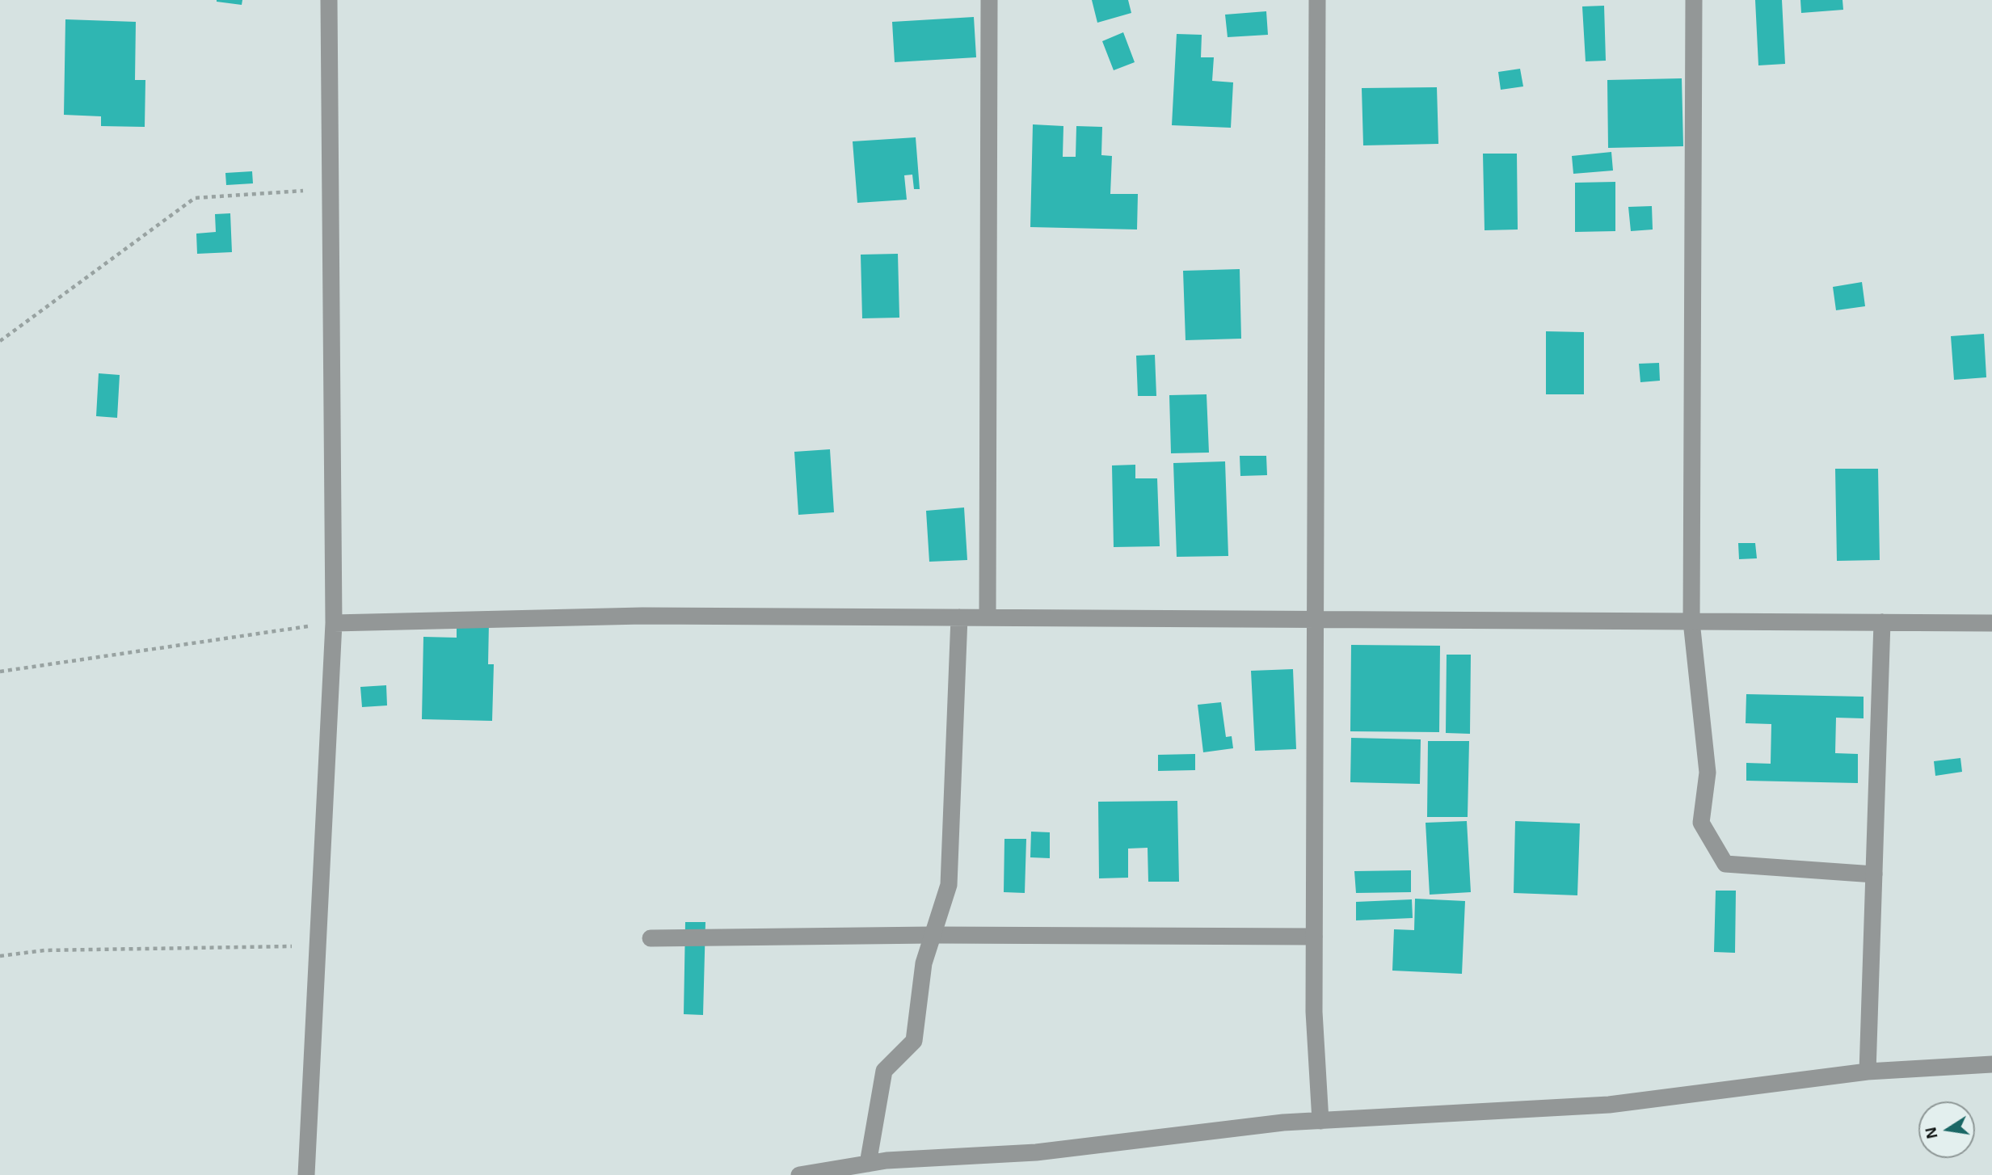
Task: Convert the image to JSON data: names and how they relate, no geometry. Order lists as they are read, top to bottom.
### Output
{
  "north": "left"
}
